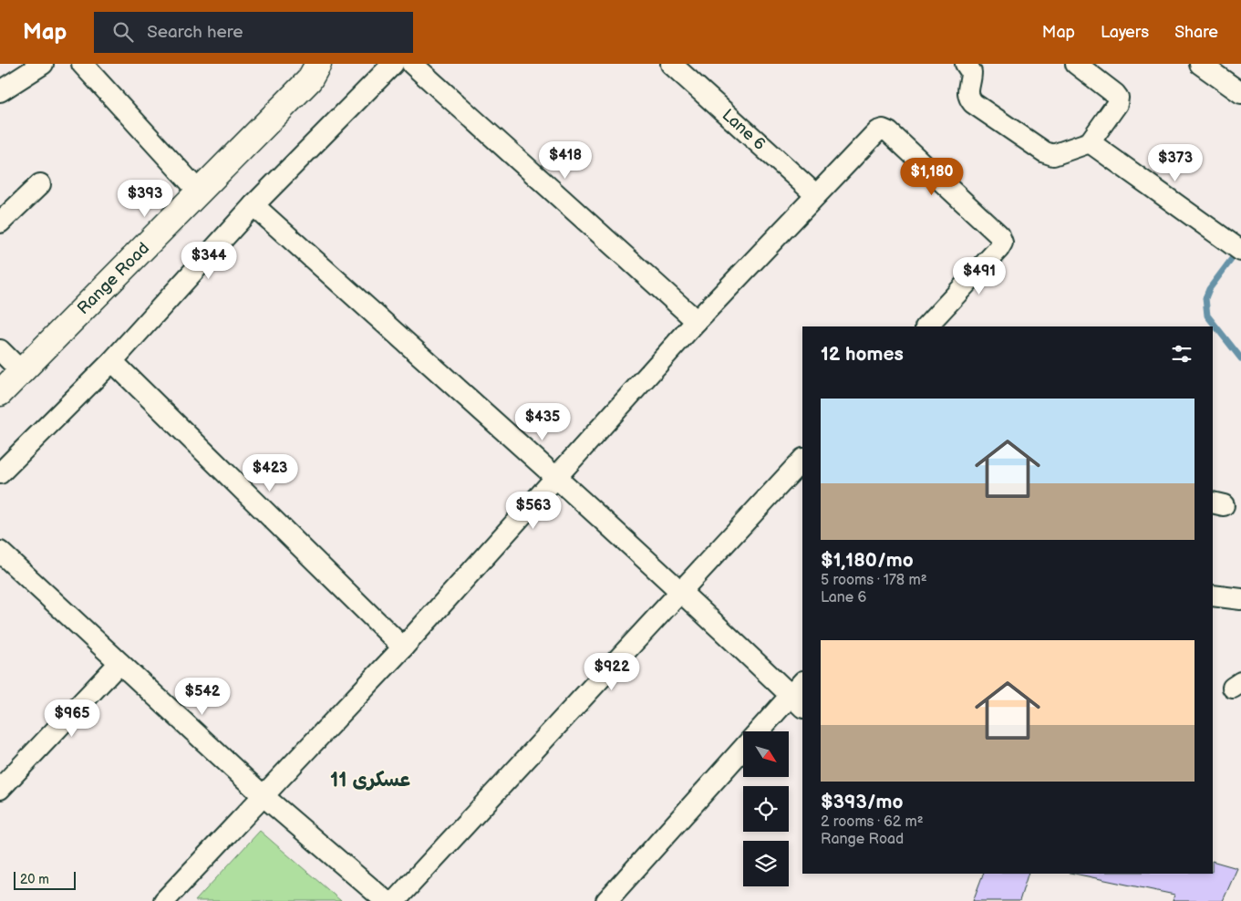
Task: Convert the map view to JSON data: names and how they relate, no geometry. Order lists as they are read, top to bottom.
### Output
{
  "streets": {
    "main road": ["Range Road"],
    "street": ["Lane 6"]
  },
  "districts": ["عسکری 11"],
  "scale_bar": "20 m",
  "north": "bottom right",
  "page": {
    "header": "Map",
    "search": "Search here",
    "nav": ["Map", "Layers", "Share"],
    "price": [
      "$418",
      "$373",
      "$1,180",
      "$393",
      "$344",
      "$491",
      "$435",
      "$423",
      "$563",
      "$922",
      "$542",
      "$965"
    ],
    "heading": "12 homes",
    "list": [
      {
        "name": "$1,180/mo",
        "note": "5 rooms · 178 m² · Lane 6"
      },
      {
        "name": "$393/mo",
        "note": "2 rooms · 62 m² · Range Road"
      }
    ],
    "scale": "20 m"
  }
}
